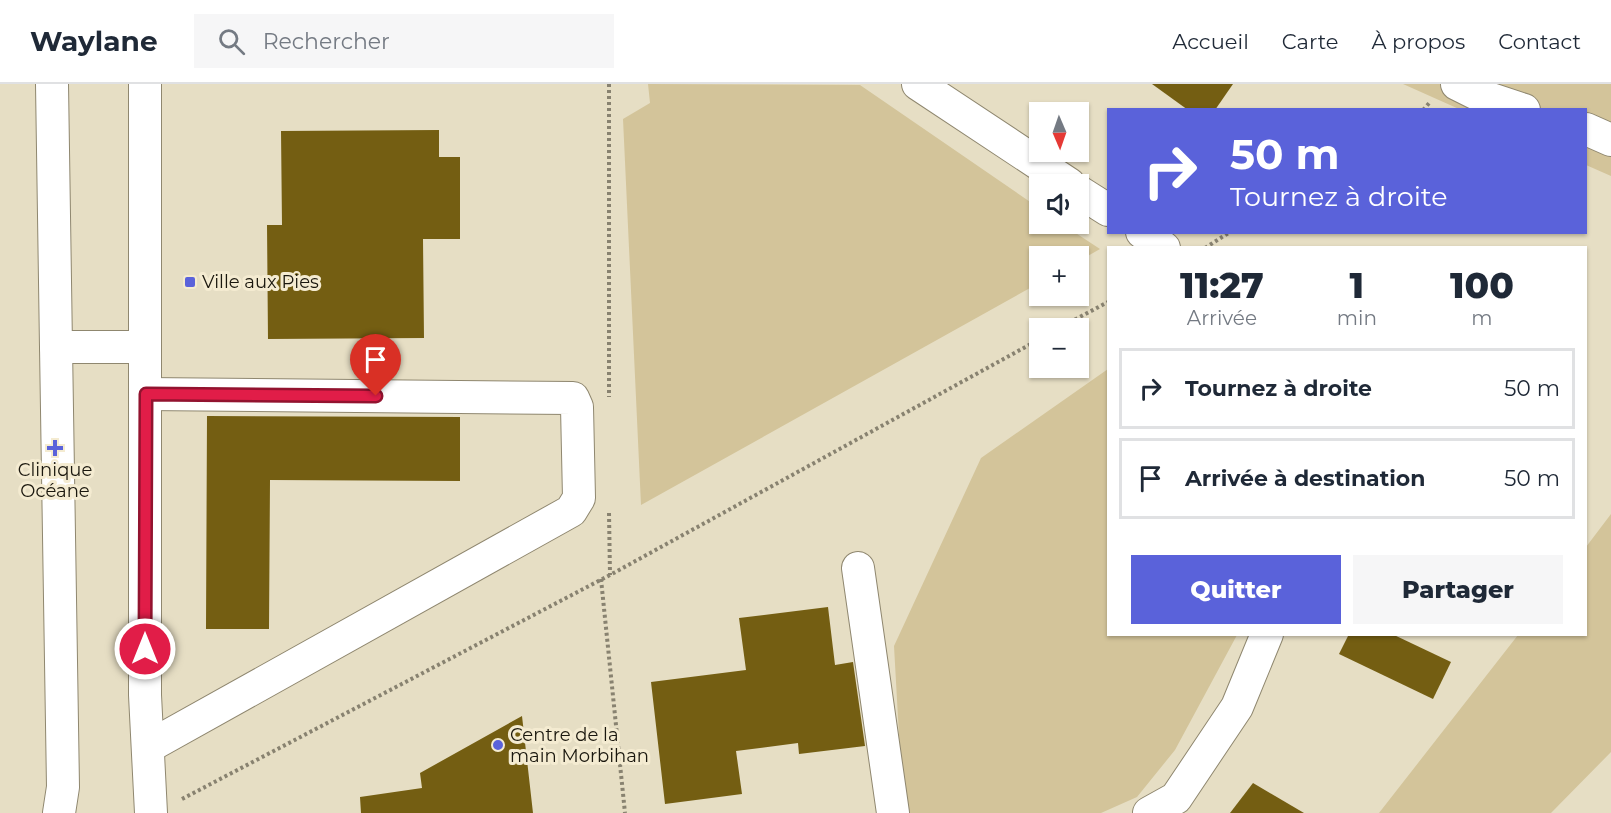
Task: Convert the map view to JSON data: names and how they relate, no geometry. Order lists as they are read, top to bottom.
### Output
{
  "places": {
    "transit": ["Ville aux Pies"],
    "health": ["Clinique Océane"],
    "other": ["Centre de la main Morbihan"]
  },
  "north": "bottom",
  "page": {
    "header": "Waylane",
    "search": "Rechercher",
    "nav": [
      "Accueil",
      "Carte",
      "À propos",
      "Contact"
    ],
    "map_buttons": ["+", "−"],
    "turn": ["50 m", "Tournez à droite"],
    "eta": [
      "11:27",
      "Arrivée",
      "1",
      "min",
      "100",
      "m"
    ],
    "list": [
      {
        "name": "Tournez à droite",
        "value": "50 m"
      },
      {
        "name": "Arrivée à destination",
        "value": "50 m"
      }
    ],
    "buttons": ["Quitter", "Partager"]
  }
}
